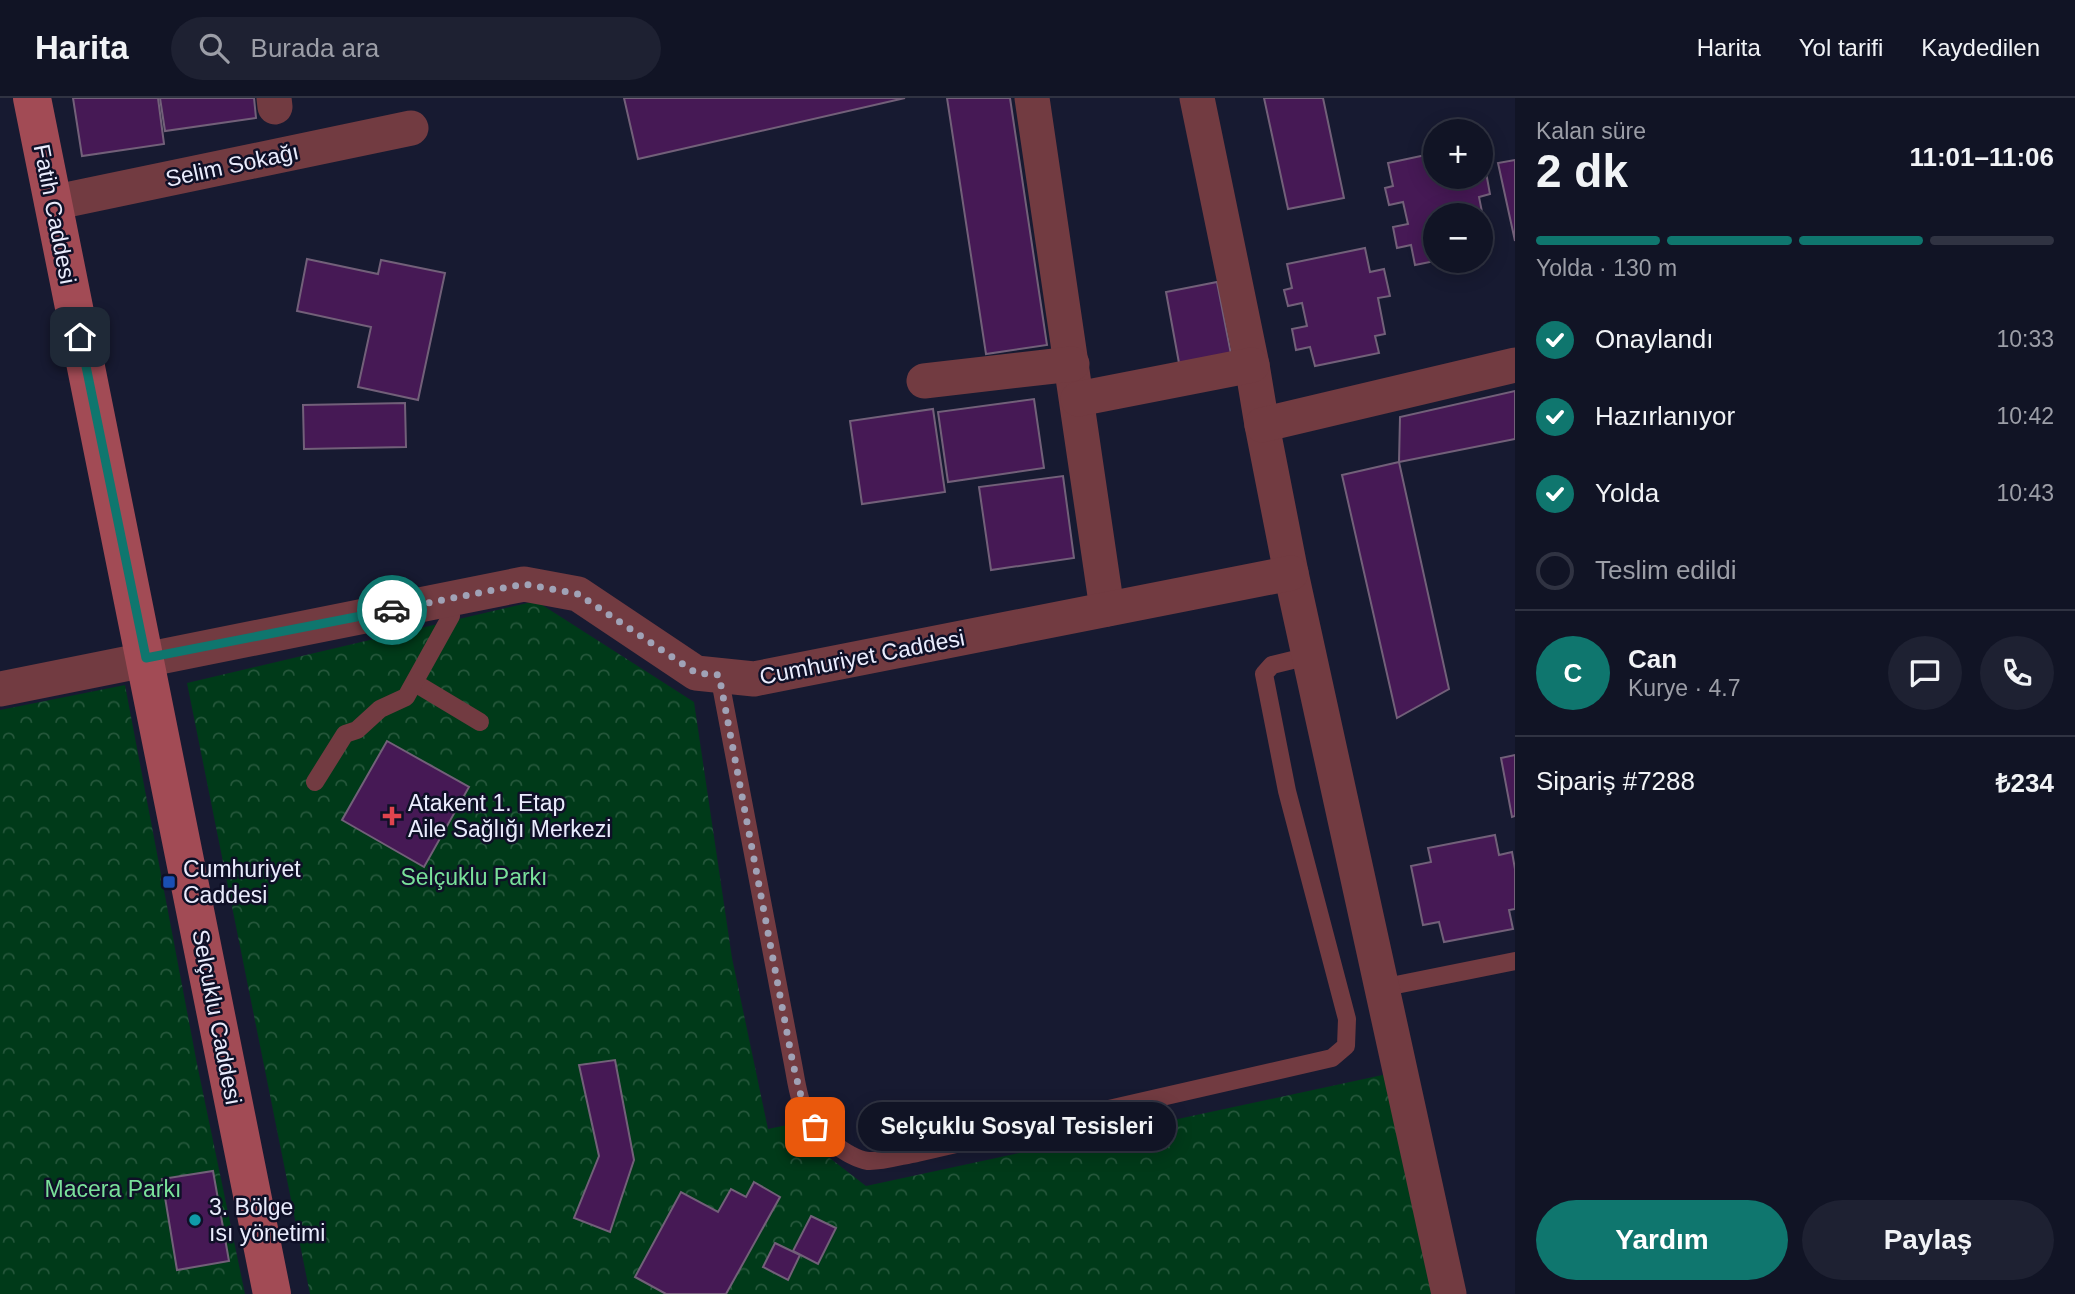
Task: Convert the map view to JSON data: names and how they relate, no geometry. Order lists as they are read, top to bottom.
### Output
{
  "streets": {
    "street": [
      "Selim Sokağı",
      "Fatih Caddesi",
      "Cumhuriyet Caddesi",
      "Selçuklu Caddesi"
    ]
  },
  "crossings": [
    ["Selim Sokağı", "Fatih Caddesi"],
    ["Fatih Caddesi", "Cumhuriyet Caddesi"],
    ["Fatih Caddesi", "Selçuklu Caddesi"],
    ["Cumhuriyet Caddesi", "Selçuklu Caddesi"]
  ],
  "parks": ["Selçuklu Parkı", "Macera Parkı"],
  "places": {
    "health": ["Atakent 1. Etap Aile Sağlığı Merkezi"],
    "transit": ["Cumhuriyet Caddesi"],
    "other": ["Selçuklu Sosyal Tesisleri", "3. Bölge ısı yönetimi"]
  },
  "page": {
    "header": "Harita",
    "search": "Burada ara",
    "nav": ["Harita", "Yol tarifi", "Kaydedilen"],
    "heading": ["2 dk", "Kalan süre", "11:01–11:06"],
    "panel": [
      "Can",
      "Kurye · 4.7",
      "Sipariş #7288",
      "₺234"
    ],
    "map_buttons": ["+", "−"],
    "bar": "Yolda · 130 m",
    "list": [
      ["Onaylandı", "10:33"],
      ["Hazırlanıyor", "10:42"],
      ["Yolda", "10:43"],
      "Teslim edildi"
    ],
    "round": "C",
    "bubble": "Selçuklu Sosyal Tesisleri",
    "buttons": ["Yardım", "Paylaş"]
  }
}
